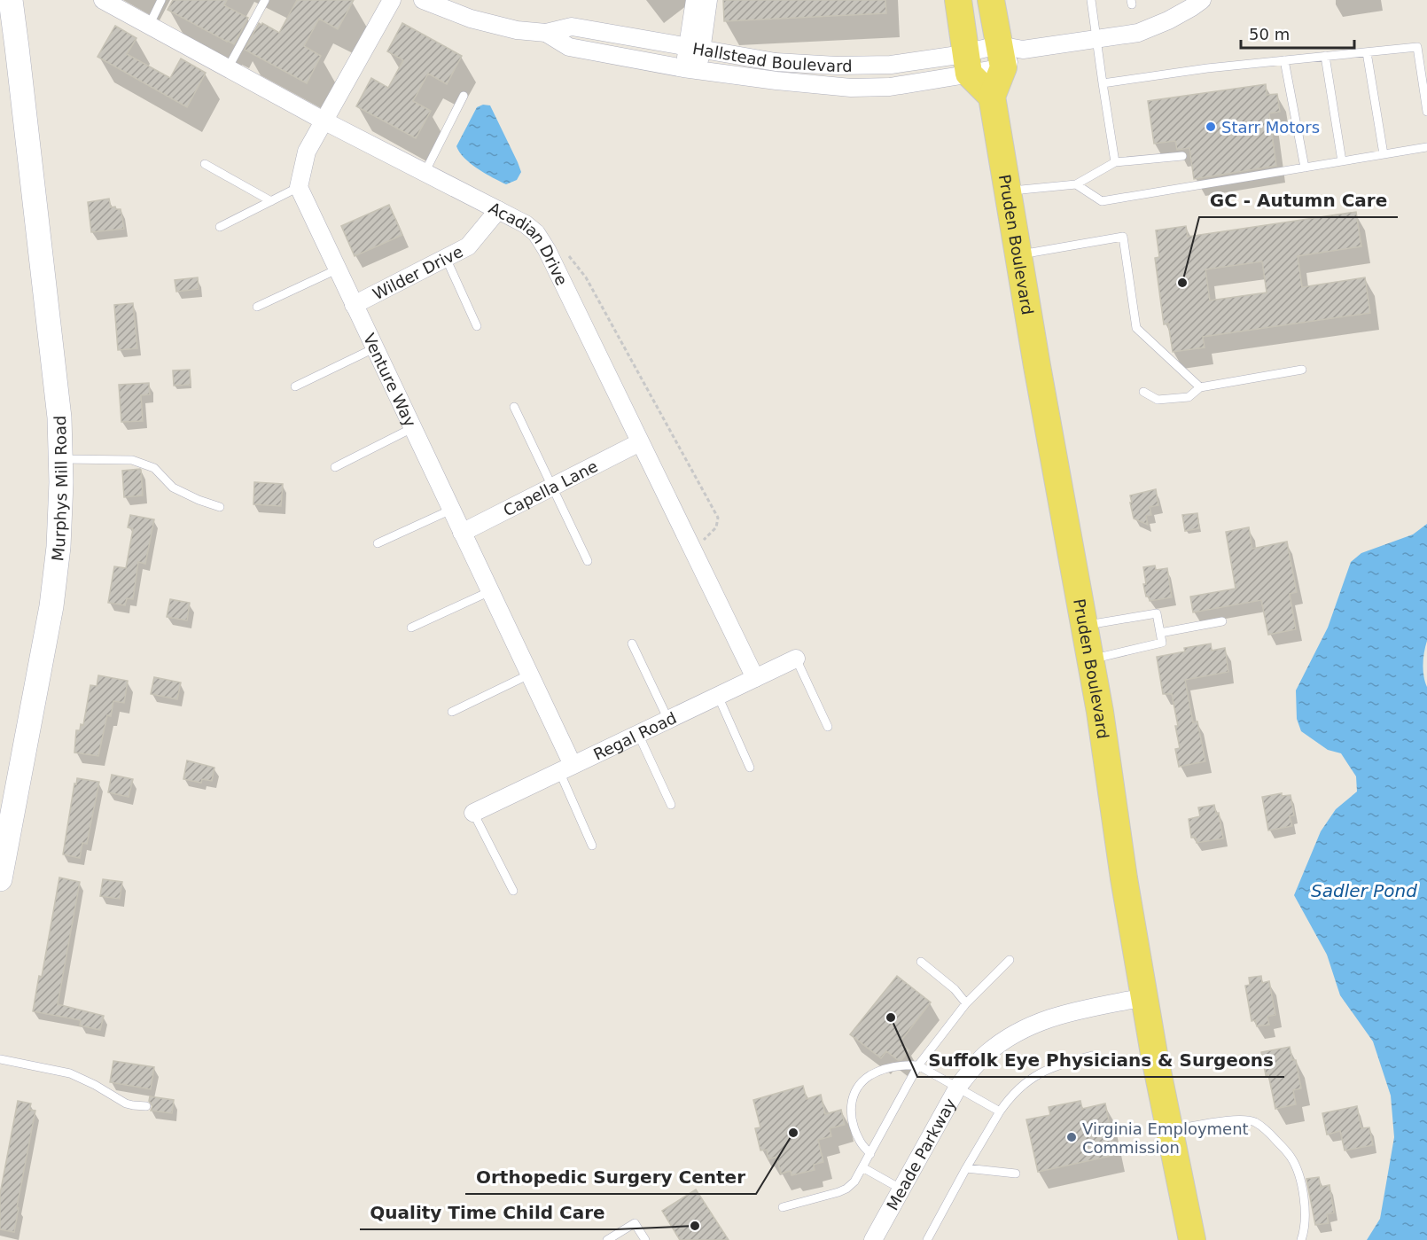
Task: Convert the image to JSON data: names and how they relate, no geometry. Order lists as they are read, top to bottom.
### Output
{
  "streets": {
    "main road": ["Pruden Boulevard"],
    "street": [
      "Hallstead Boulevard",
      "Acadian Drive",
      "Wilder Drive",
      "Venture Way",
      "Capella Lane",
      "Murphys Mill Road",
      "Regal Road",
      "Meade Parkway"
    ]
  },
  "crossings": [
    ["Pruden Boulevard", "Meade Parkway"],
    ["Acadian Drive", "Wilder Drive"],
    ["Acadian Drive", "Capella Lane"],
    ["Acadian Drive", "Regal Road"],
    ["Wilder Drive", "Venture Way"],
    ["Venture Way", "Capella Lane"],
    ["Venture Way", "Regal Road"]
  ],
  "water": ["Sadler Pond"],
  "places": [
    "Starr Motors",
    "GC - Autumn Care",
    "Suffolk Eye Physicians & Surgeons",
    "Orthopedic Surgery Center",
    "Virginia Employment Commission",
    "Quality Time Child Care"
  ],
  "scale_bar": "50 m"
}
